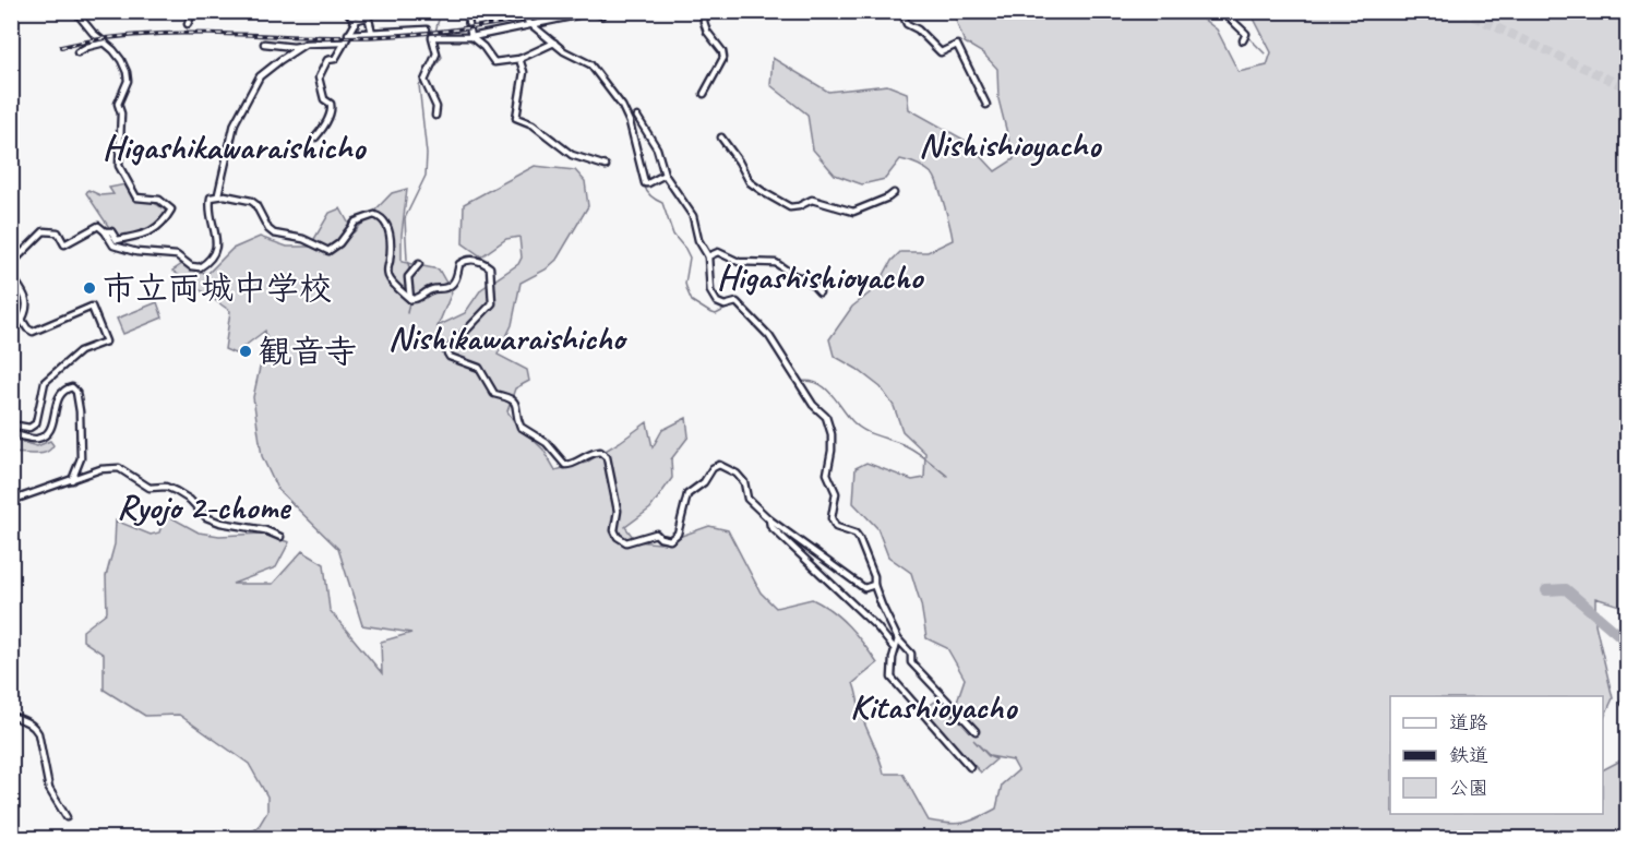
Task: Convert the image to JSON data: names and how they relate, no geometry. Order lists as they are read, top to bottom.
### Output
{
  "districts": [
    "Nishishioyacho",
    "Higashikawaraishicho",
    "Higashishioyacho",
    "Nishikawaraishicho",
    "Ryojo 2-chome",
    "Kitashioyacho"
  ],
  "places": ["市立両城中学校", "観音寺"],
  "legend": ["道路", "鉄道", "公園"]
}
